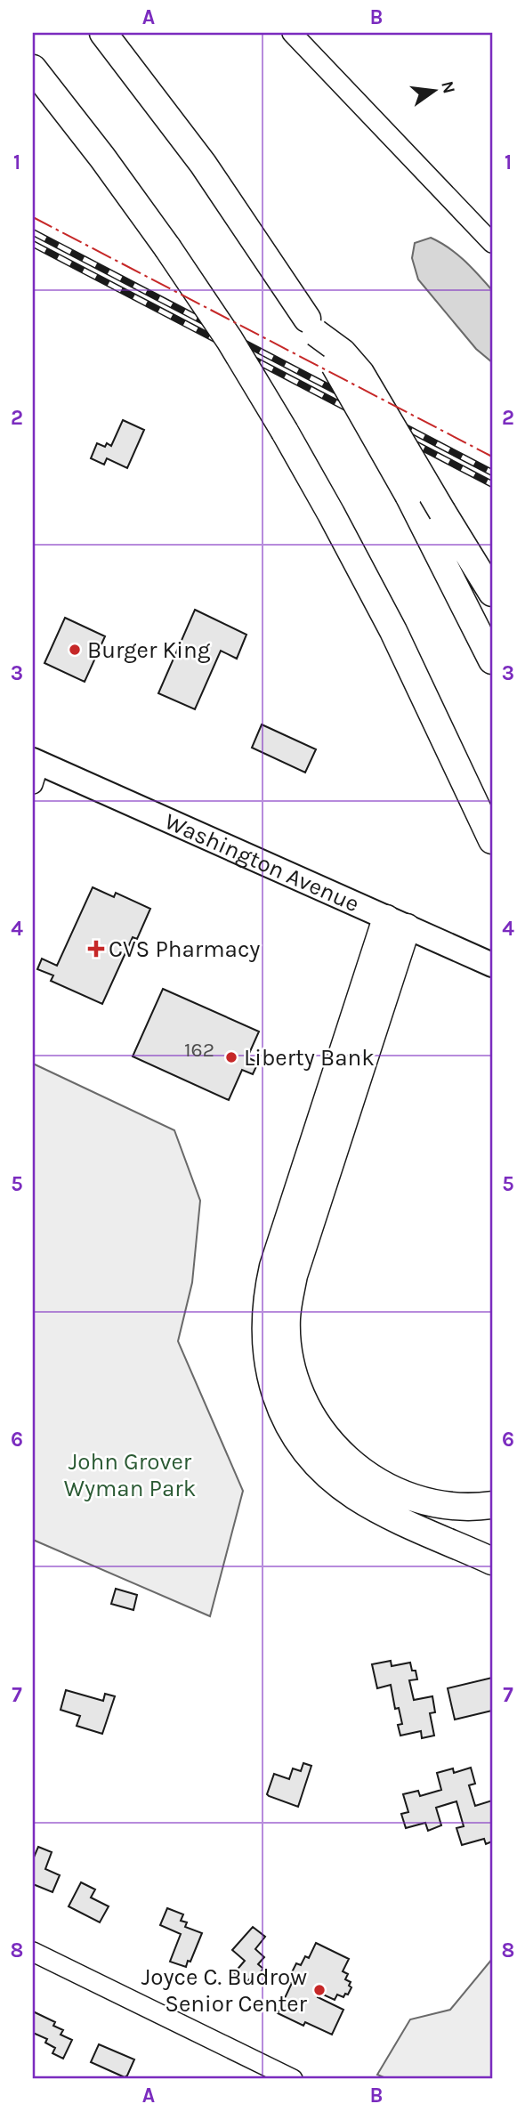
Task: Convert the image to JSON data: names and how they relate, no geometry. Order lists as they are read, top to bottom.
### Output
{
  "streets": {
    "main road": ["Washington Avenue"]
  },
  "parks": ["John Grover Wyman Park"],
  "places": {
    "other": ["Burger King", "Liberty Bank", "Joyce C. Budrow Senior Center"],
    "health": ["CVS Pharmacy"]
  },
  "house_numbers": ["162"],
  "north": "right",
  "grid": {
    "columns": ["A", "B"],
    "rows": [
      "1",
      "2",
      "3",
      "4",
      "5",
      "6",
      "7",
      "8"
    ]
  }
}
